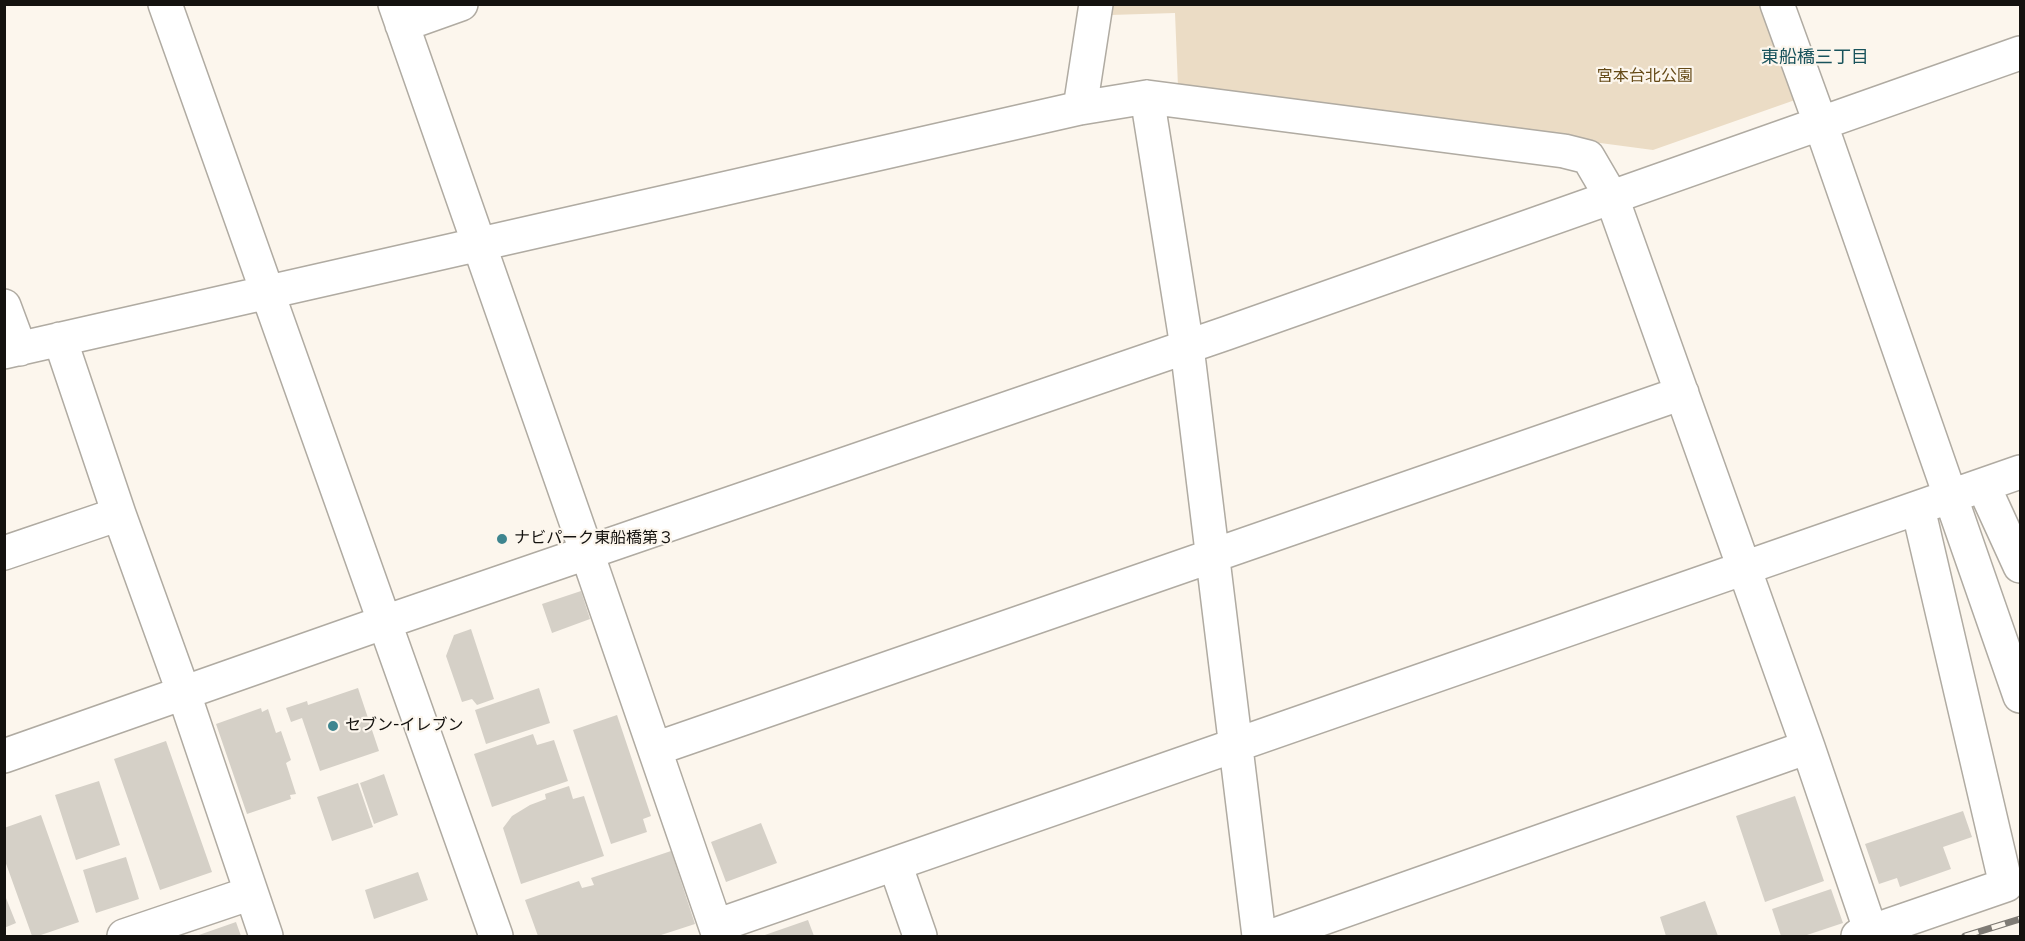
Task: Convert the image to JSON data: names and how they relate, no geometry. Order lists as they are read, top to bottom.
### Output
{
  "districts": ["東船橋三丁目"],
  "parks": ["宮本台北公園"],
  "places": ["ナビパーク東船橋第３", "セブン-イレブン"]
}
